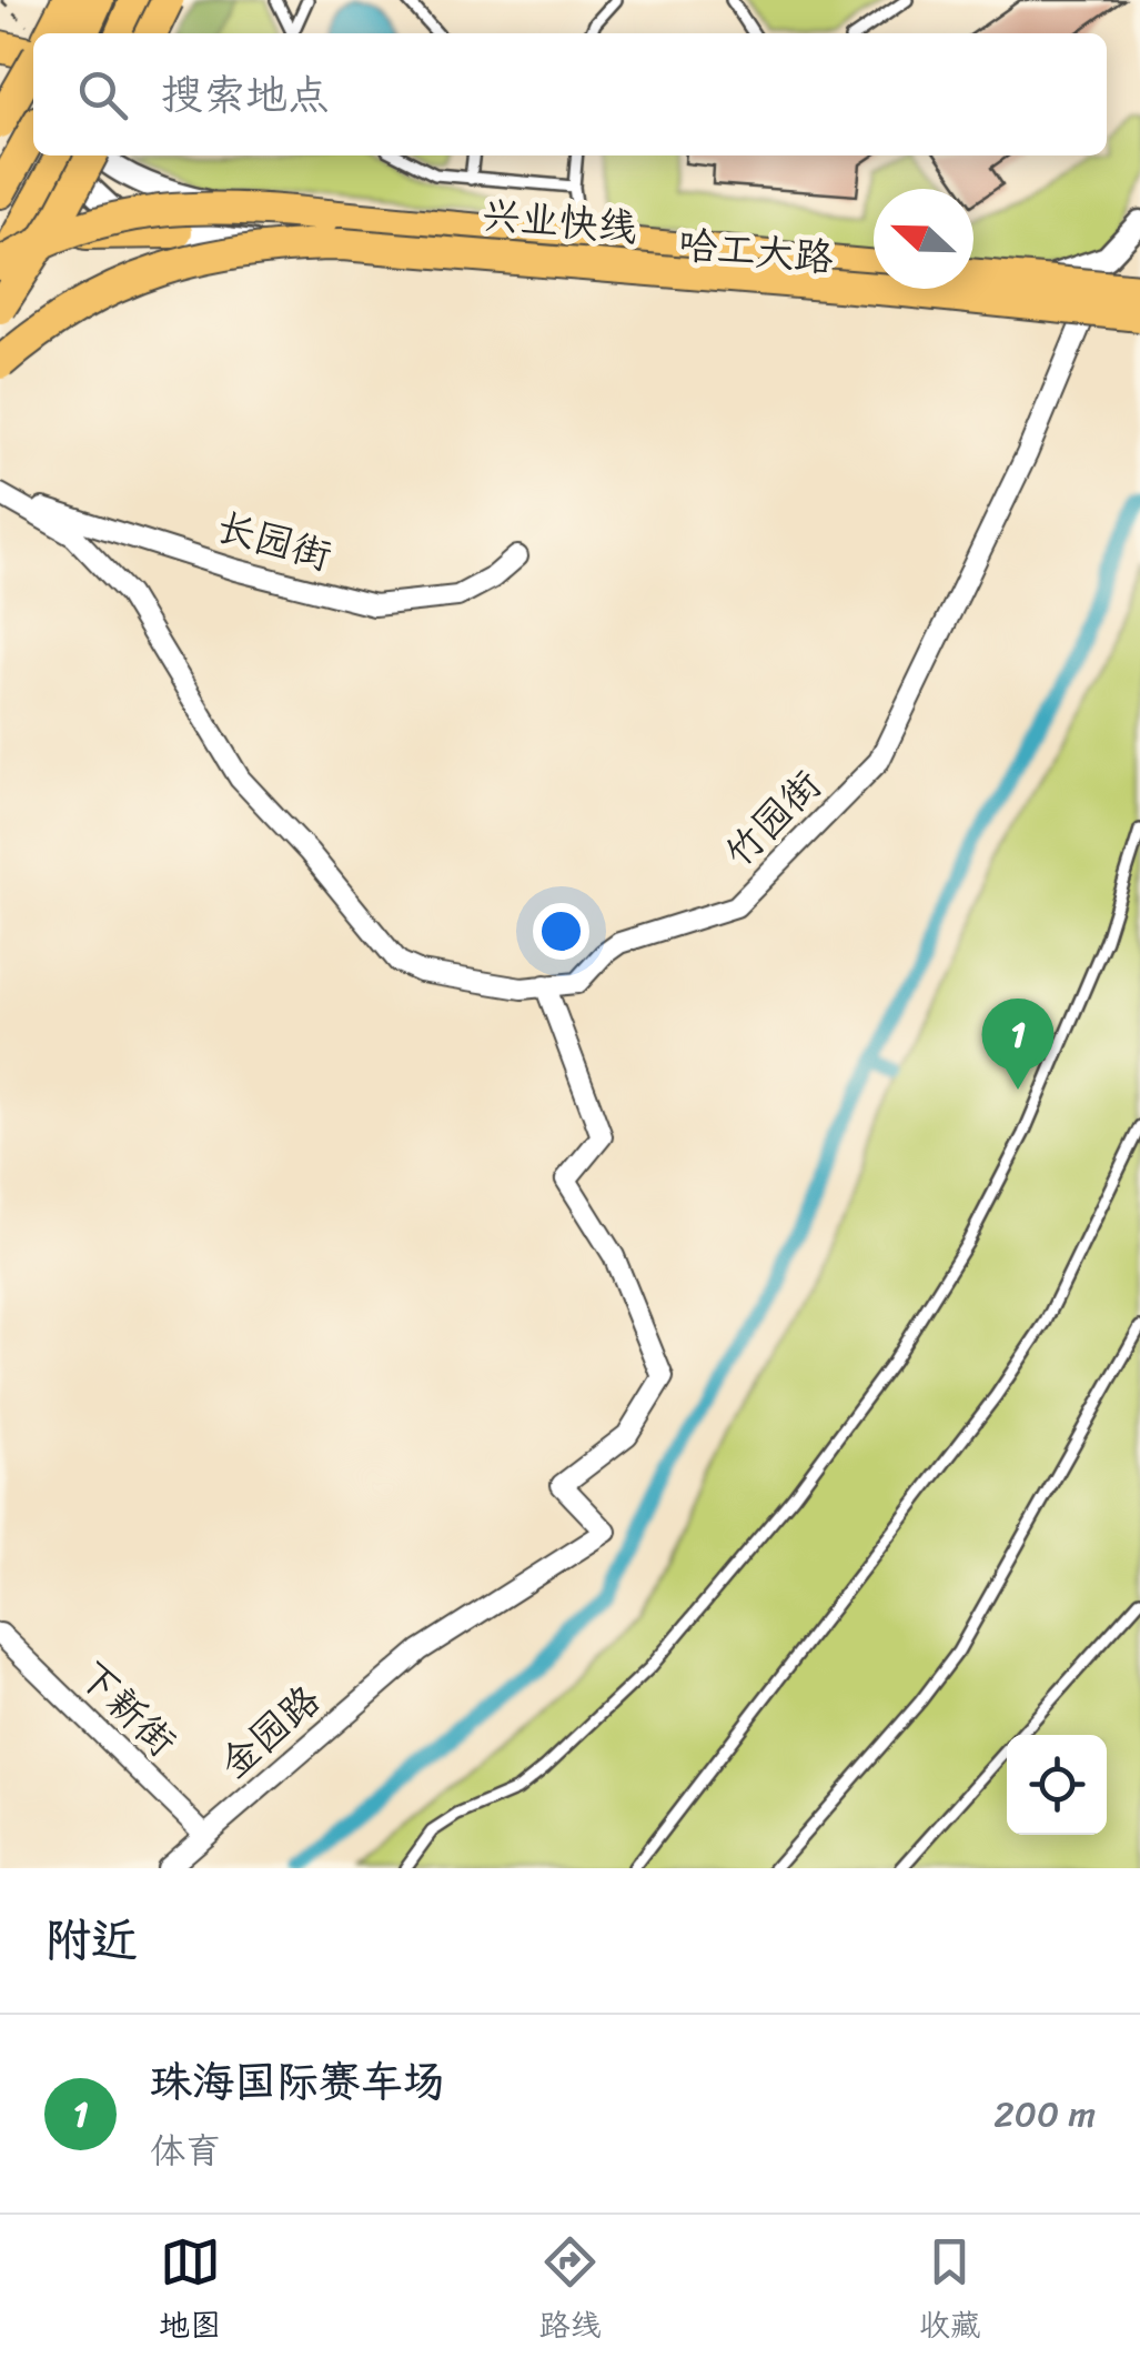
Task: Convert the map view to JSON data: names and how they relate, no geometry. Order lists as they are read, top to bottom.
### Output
{
  "streets": {
    "highway": ["兴业快线"],
    "street": [
      "哈工大路",
      "长园街",
      "竹园街",
      "下新街",
      "金园路"
    ]
  },
  "crossings": [
    ["兴业快线", "哈工大路"],
    ["哈工大路", "竹园街"],
    ["长园街", "竹园街"],
    ["竹园街", "金园路"],
    ["下新街", "金园路"]
  ],
  "north": "left",
  "page": {
    "search": "搜索地点",
    "pins": "1",
    "heading": "附近",
    "list": [
      {
        "mark": "1",
        "name": "珠海国际赛车场",
        "note": "体育",
        "value": "200 m"
      }
    ],
    "nav": ["地图", "路线", "收藏"]
  }
}
